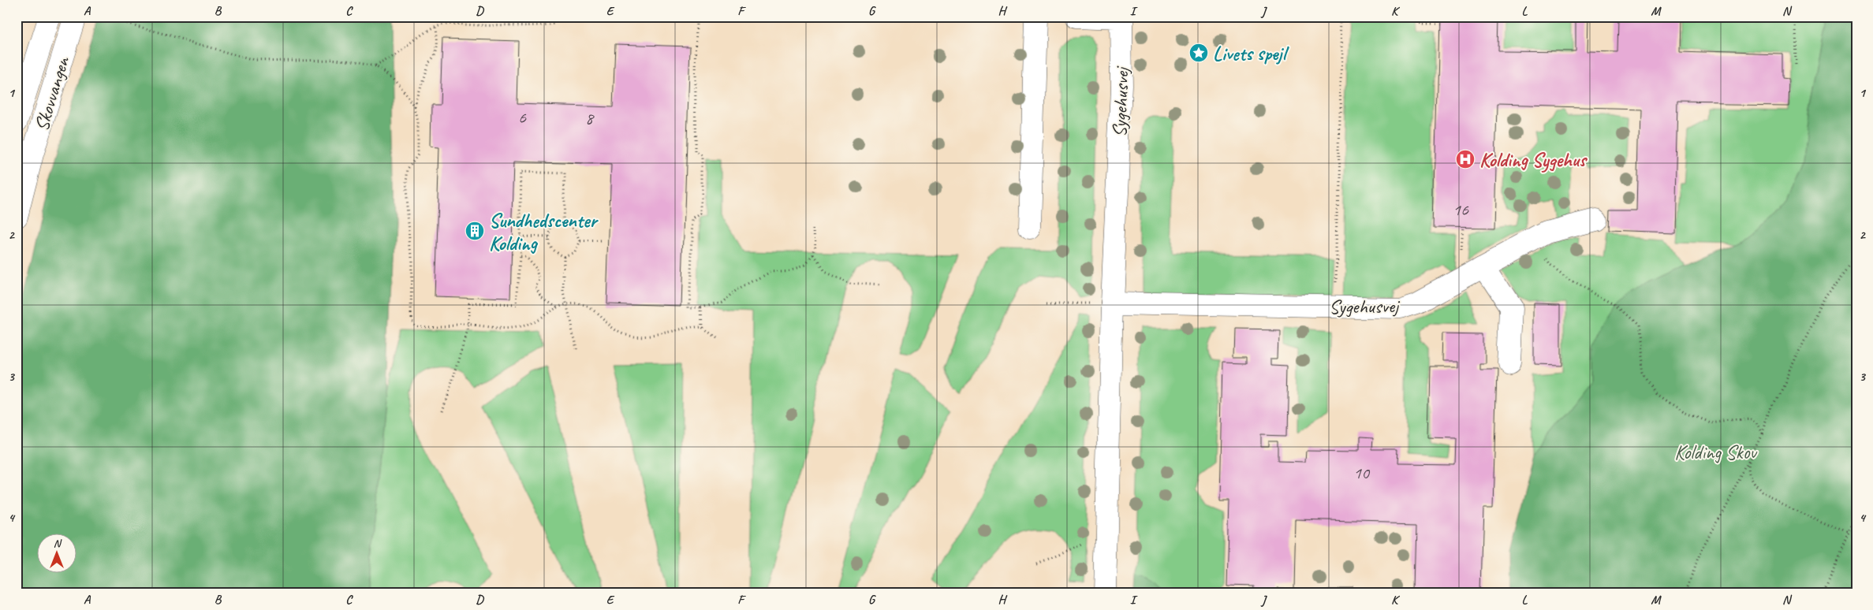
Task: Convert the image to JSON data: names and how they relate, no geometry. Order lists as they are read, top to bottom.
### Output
{
  "streets": {
    "street": ["Skovvangen", "Sygehusvej"]
  },
  "parks": ["Kolding Skov"],
  "places": {
    "place": ["Livets spejl"],
    "hospital": ["Kolding Sygehus"],
    "building": ["Sundhedscenter Kolding"]
  },
  "house_numbers": [
    "6",
    "8",
    "16",
    "10"
  ],
  "north": "top",
  "grid": {
    "columns": [
      "A",
      "B",
      "C",
      "D",
      "E",
      "F",
      "G",
      "H",
      "I",
      "J",
      "K",
      "L",
      "M",
      "N"
    ],
    "rows": [
      "1",
      "2",
      "3",
      "4"
    ]
  }
}
